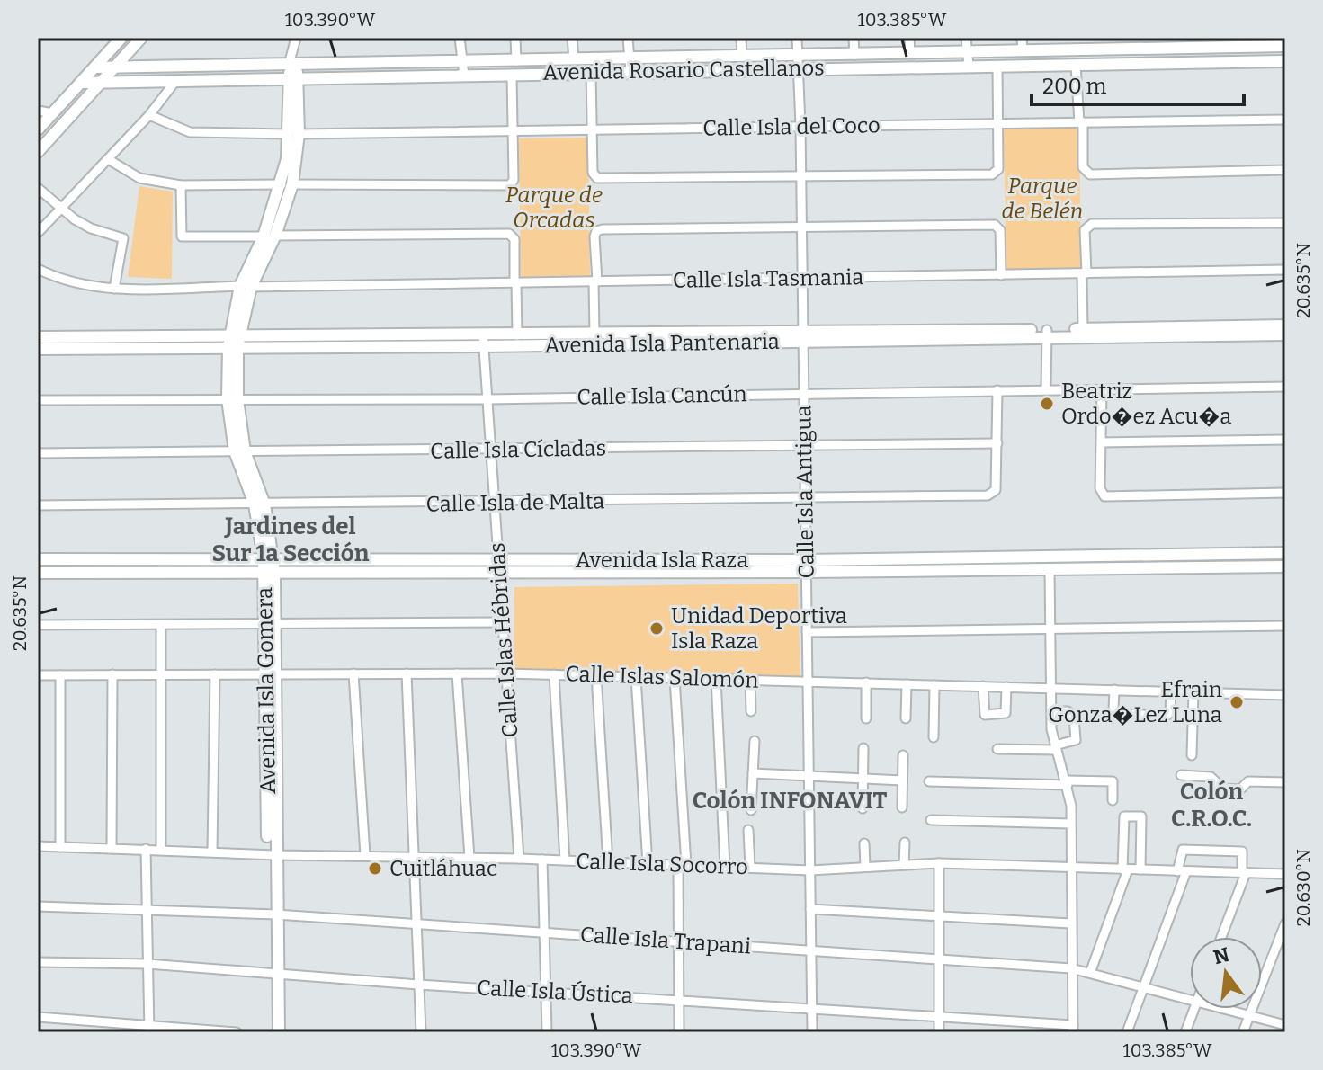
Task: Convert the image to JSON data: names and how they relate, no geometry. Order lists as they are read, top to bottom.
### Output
{
  "streets": {
    "street": [
      "Avenida Rosario Castellanos",
      "Calle Isla del Coco",
      "Calle Isla Tasmania",
      "Avenida Isla Pantenaria",
      "Calle Isla Cancún",
      "Calle Isla Cícladas",
      "Calle Isla Antigua",
      "Calle Isla de Malta",
      "Avenida Isla Raza",
      "Calle Islas Hébridas",
      "Calle Islas Salomón",
      "Avenida Isla Gomera",
      "Calle Isla Socorro",
      "Calle Isla Trapani",
      "Calle Isla Ústica"
    ]
  },
  "crossings": [
    ["Avenida Rosario Castellanos", "Calle Isla Antigua"],
    ["Avenida Rosario Castellanos", "Avenida Isla Gomera"],
    ["Calle Isla del Coco", "Calle Isla Antigua"],
    ["Calle Isla del Coco", "Avenida Isla Gomera"],
    ["Calle Isla Tasmania", "Calle Isla Antigua"],
    ["Calle Isla Tasmania", "Avenida Isla Gomera"],
    ["Avenida Isla Pantenaria", "Calle Isla Antigua"],
    ["Avenida Isla Pantenaria", "Calle Islas Hébridas"],
    ["Avenida Isla Pantenaria", "Avenida Isla Gomera"],
    ["Calle Isla Cancún", "Calle Isla Antigua"],
    ["Calle Isla Cancún", "Calle Islas Hébridas"],
    ["Calle Isla Cancún", "Avenida Isla Gomera"],
    ["Calle Isla Cícladas", "Calle Isla Antigua"],
    ["Calle Isla Cícladas", "Calle Isla de Malta"],
    ["Calle Isla Cícladas", "Calle Islas Hébridas"],
    ["Calle Isla Cícladas", "Avenida Isla Gomera"],
    ["Calle Isla Antigua", "Calle Isla de Malta"],
    ["Calle Isla Antigua", "Avenida Isla Raza"],
    ["Calle Isla Antigua", "Calle Islas Salomón"],
    ["Calle Isla Antigua", "Calle Isla Socorro"],
    ["Calle Isla Antigua", "Calle Isla Trapani"],
    ["Calle Isla Antigua", "Calle Isla Ústica"],
    ["Calle Isla de Malta", "Calle Islas Hébridas"],
    ["Calle Isla de Malta", "Avenida Isla Gomera"],
    ["Avenida Isla Raza", "Calle Islas Hébridas"],
    ["Avenida Isla Raza", "Avenida Isla Gomera"],
    ["Calle Islas Hébridas", "Calle Islas Salomón"],
    ["Calle Islas Hébridas", "Calle Isla Socorro"],
    ["Calle Islas Salomón", "Avenida Isla Gomera"],
    ["Avenida Isla Gomera", "Calle Isla Socorro"],
    ["Avenida Isla Gomera", "Calle Isla Trapani"],
    ["Avenida Isla Gomera", "Calle Isla Ústica"]
  ],
  "districts": ["Jardines del Sur 1a Sección", "Colón C.R.O.C.", "Colón INFONAVIT"],
  "parks": ["Parque de Belén", "Parque de Orcadas"],
  "places": [
    "Beatriz Ordo�ez Acu�a",
    "Unidad Deportiva Isla Raza",
    "Efrain Gonza�Lez Luna",
    "Cuitláhuac"
  ],
  "scale_bar": "200 m",
  "north": "top",
  "coordinates": [
    "103.390°W",
    "103.385°W",
    "20.635°N",
    "20.630°N"
  ]
}
